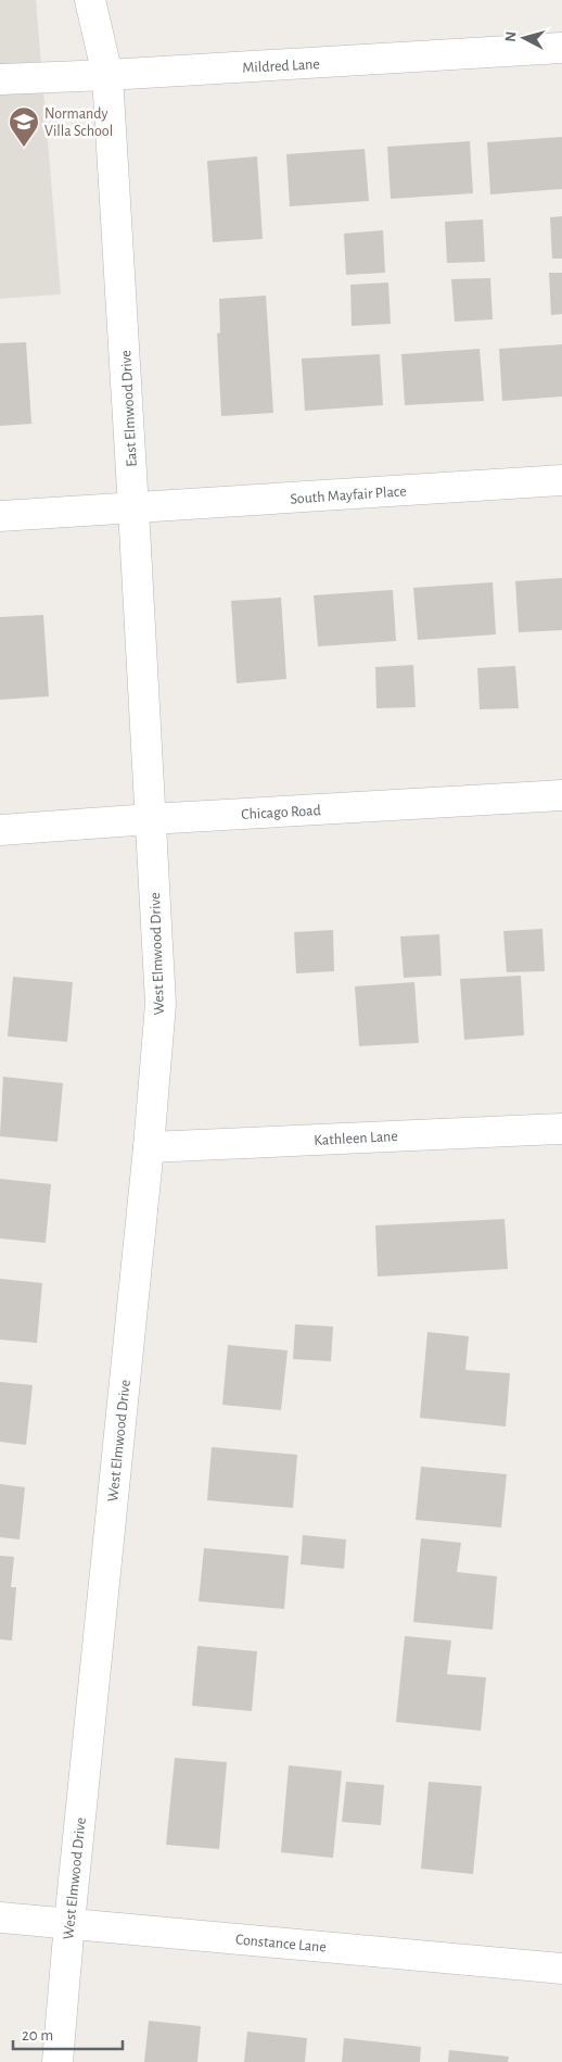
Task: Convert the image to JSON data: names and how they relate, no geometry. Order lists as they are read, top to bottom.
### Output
{
  "streets": {
    "street": [
      "Mildred Lane",
      "East Elmwood Drive",
      "South Mayfair Place",
      "Chicago Road",
      "West Elmwood Drive",
      "Kathleen Lane",
      "Constance Lane"
    ]
  },
  "crossings": [
    ["Mildred Lane", "East Elmwood Drive"],
    ["East Elmwood Drive", "South Mayfair Place"],
    ["East Elmwood Drive", "Chicago Road"],
    ["East Elmwood Drive", "West Elmwood Drive"],
    ["Chicago Road", "West Elmwood Drive"],
    ["West Elmwood Drive", "Kathleen Lane"],
    ["West Elmwood Drive", "Constance Lane"]
  ],
  "places": {
    "school or university": ["Normandy Villa School"]
  },
  "scale_bar": "20 m",
  "north": "left"
}
